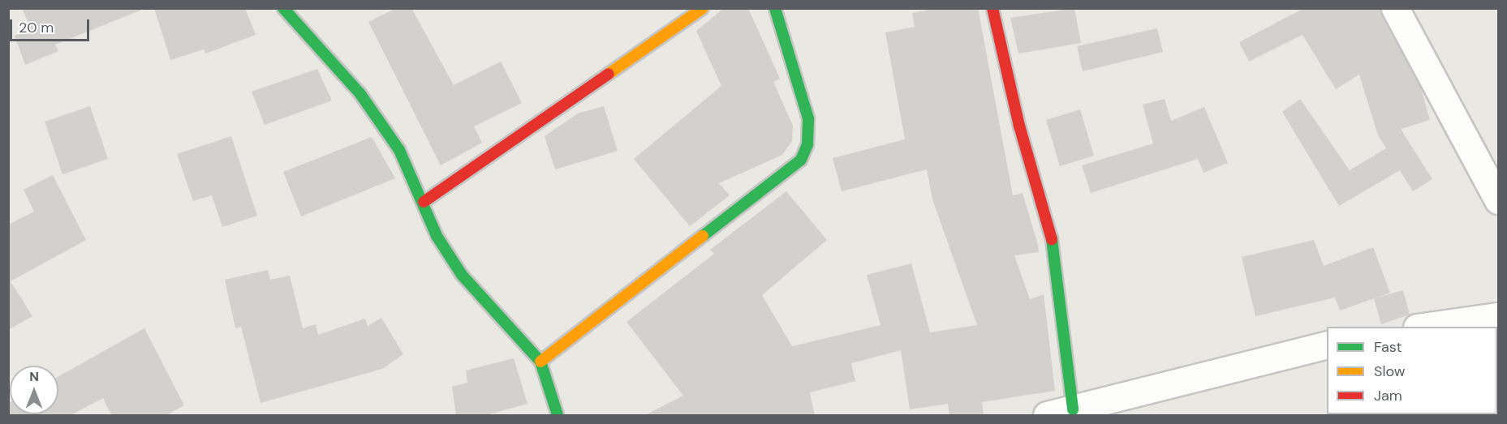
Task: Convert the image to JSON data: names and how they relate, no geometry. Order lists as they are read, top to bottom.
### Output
{
  "legend": ["Fast", "Slow", "Jam"],
  "scale_bar": "20 m",
  "north": "top"
}
